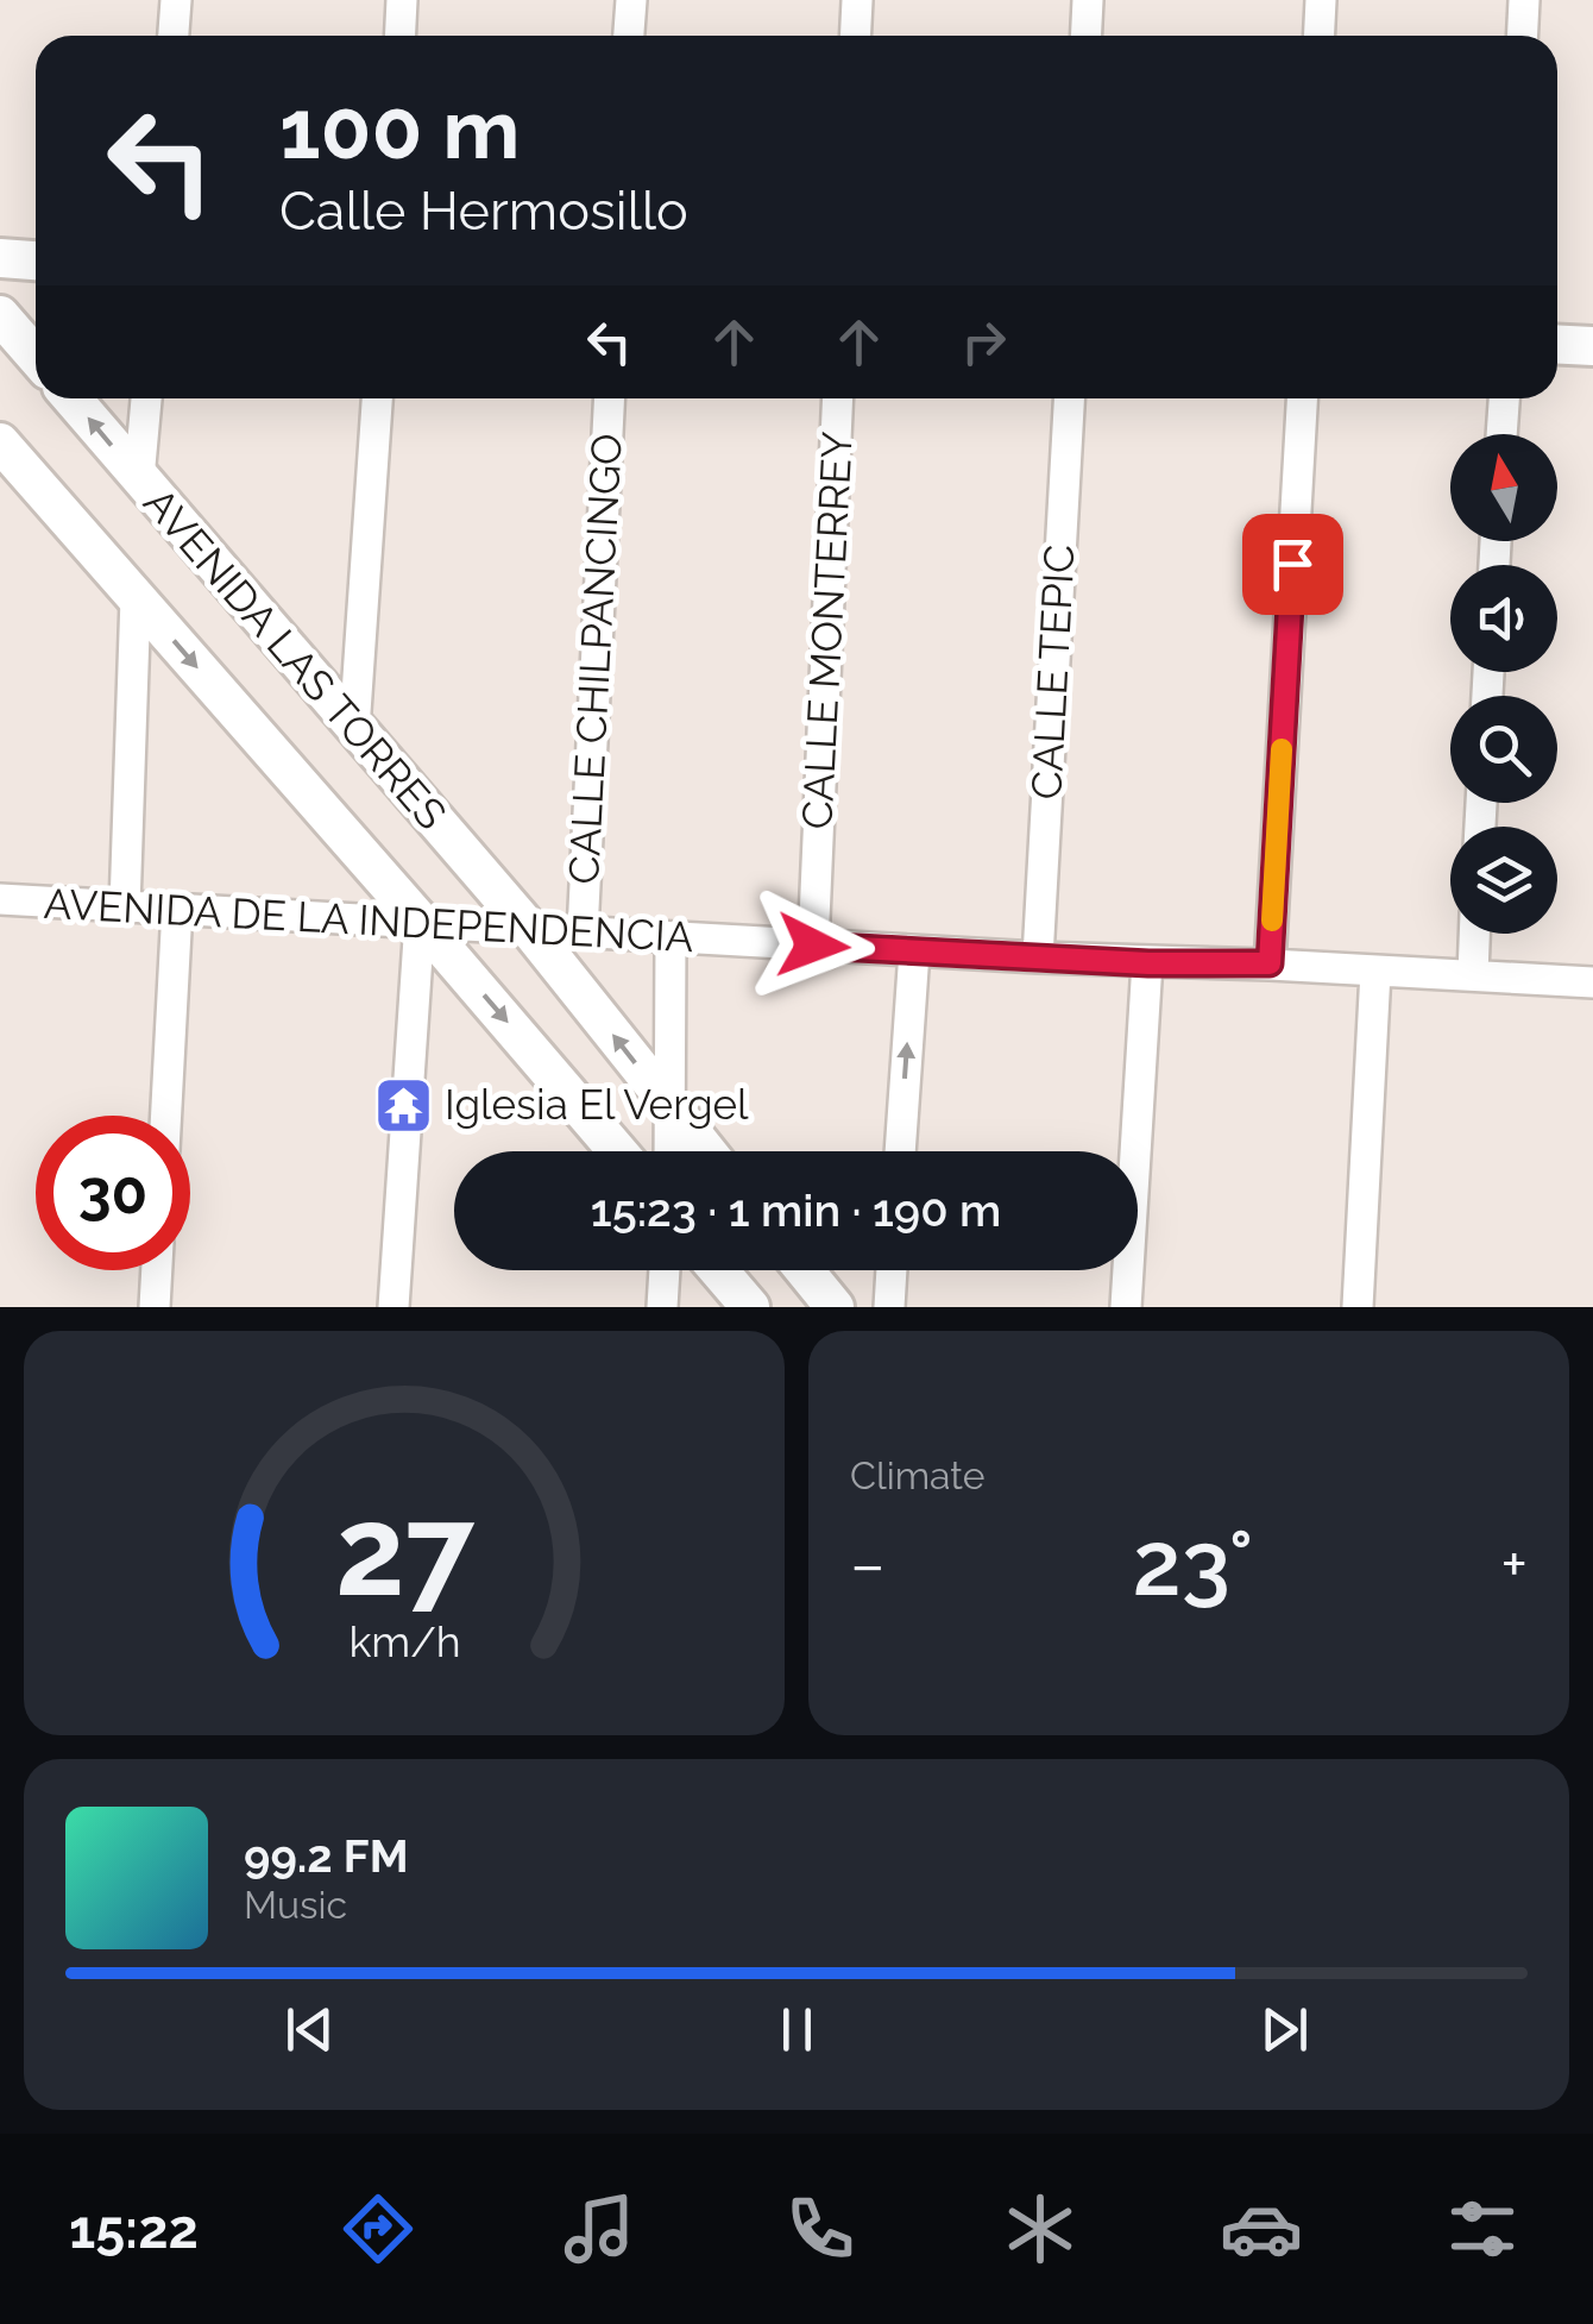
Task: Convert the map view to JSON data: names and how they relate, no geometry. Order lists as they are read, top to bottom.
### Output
{
  "streets": {
    "street": [
      "CALLE MONTERREY",
      "AVENIDA LAS TORRES",
      "CALLE CHILPANCINGO",
      "CALLE TEPIC",
      "AVENIDA DE LA INDEPENDENCIA"
    ]
  },
  "crossings": [
    ["CALLE MONTERREY", "AVENIDA DE LA INDEPENDENCIA"],
    ["AVENIDA LAS TORRES", "AVENIDA DE LA INDEPENDENCIA"],
    ["CALLE CHILPANCINGO", "AVENIDA DE LA INDEPENDENCIA"],
    ["CALLE TEPIC", "AVENIDA DE LA INDEPENDENCIA"]
  ],
  "places": {
    "temple": ["Iglesia El Vergel"]
  },
  "north": "top",
  "page": {
    "turn": ["100 m", "Calle Hermosillo"],
    "limit": "30",
    "trip": "15:23 · 1 min · 190 m",
    "tile": "Climate",
    "heat": ["−", "23°", "+"],
    "song": ["99.2 FM", "Music"],
    "tabs": "15:22",
    "gauge": ["27", "km/h"]
  }
}
